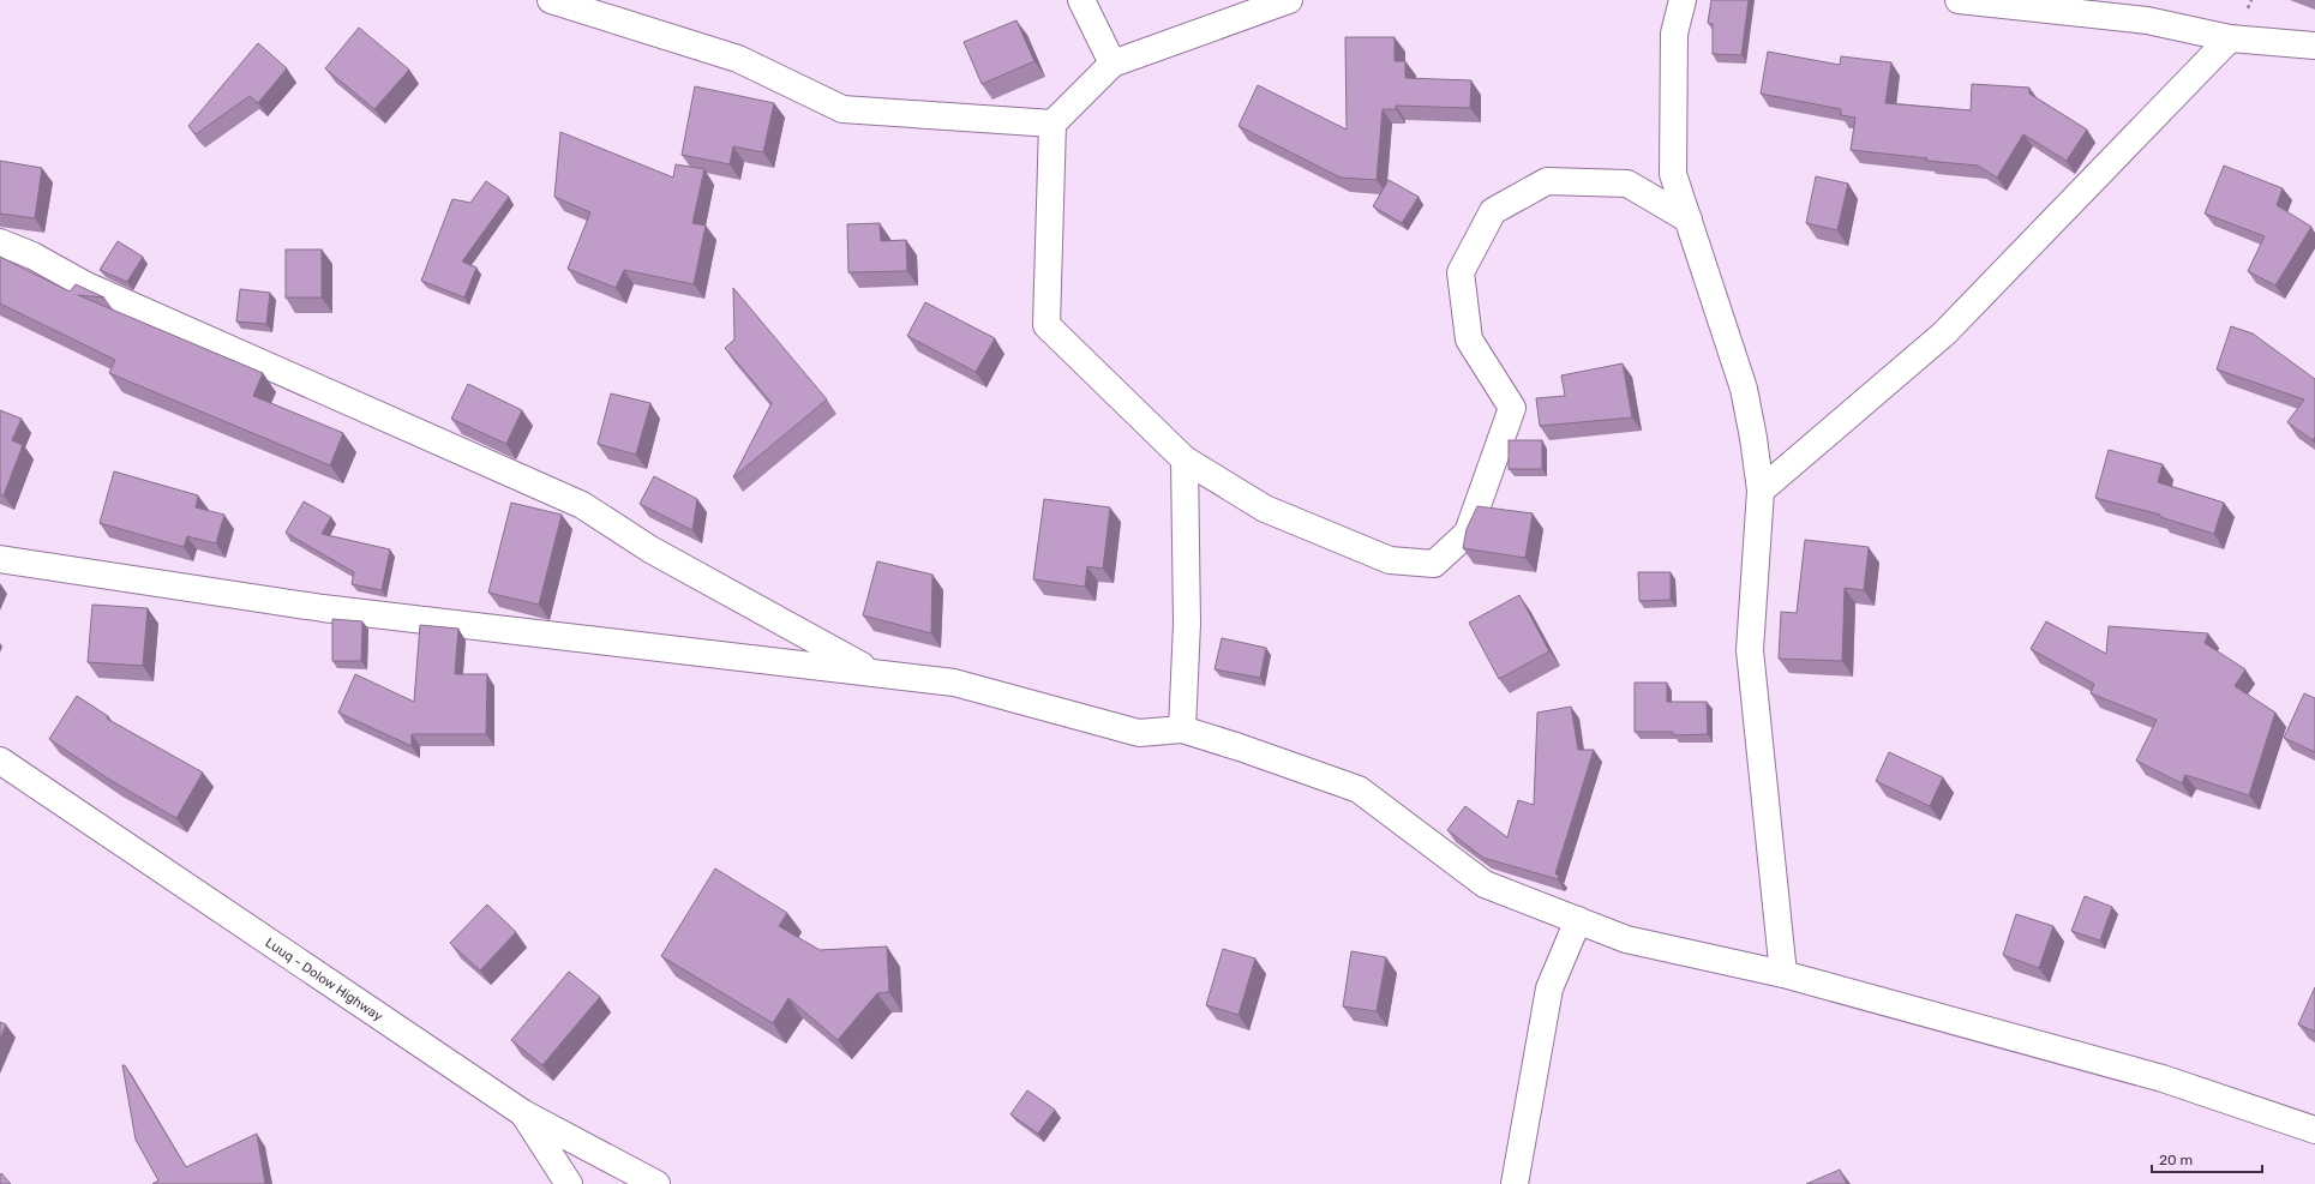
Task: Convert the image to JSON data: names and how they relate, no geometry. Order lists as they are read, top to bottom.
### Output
{
  "streets": {
    "street": ["Luuq - Dolow Highway"]
  },
  "scale_bar": "20 m"
}
